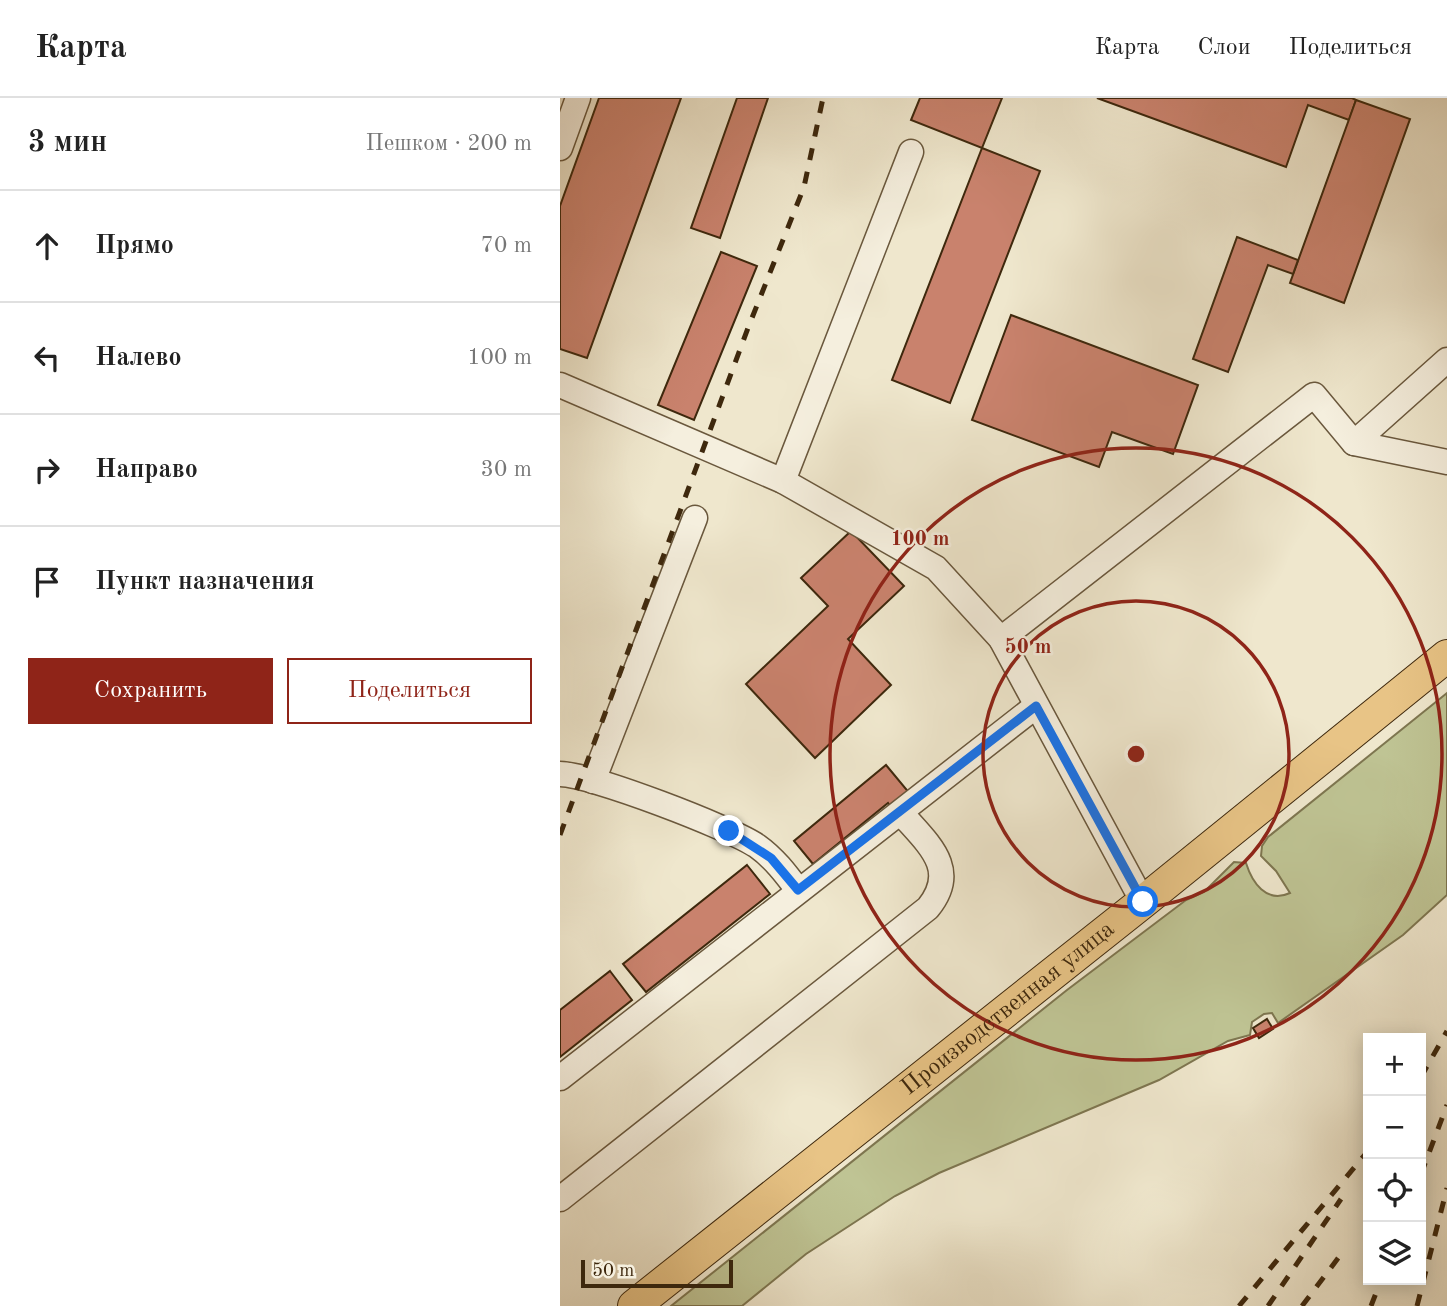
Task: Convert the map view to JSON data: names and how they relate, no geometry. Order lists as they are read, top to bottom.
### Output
{
  "streets": {
    "main road": ["Производственная улица"]
  },
  "scale_bar": "50 m",
  "page": {
    "header": "Карта",
    "nav": ["Карта", "Слои", "Поделиться"],
    "heading": ["3 мин", "Пешком · 200 m"],
    "list": [
      ["Прямо", "70 m"],
      ["Налево", "100 m"],
      ["Направо", "30 m"],
      "Пункт назначения"
    ],
    "buttons": ["Сохранить", "Поделиться"],
    "map_buttons": ["+", "−"],
    "scale": "50 m"
  },
  "rings": ["100 m", "50 m"]
}
